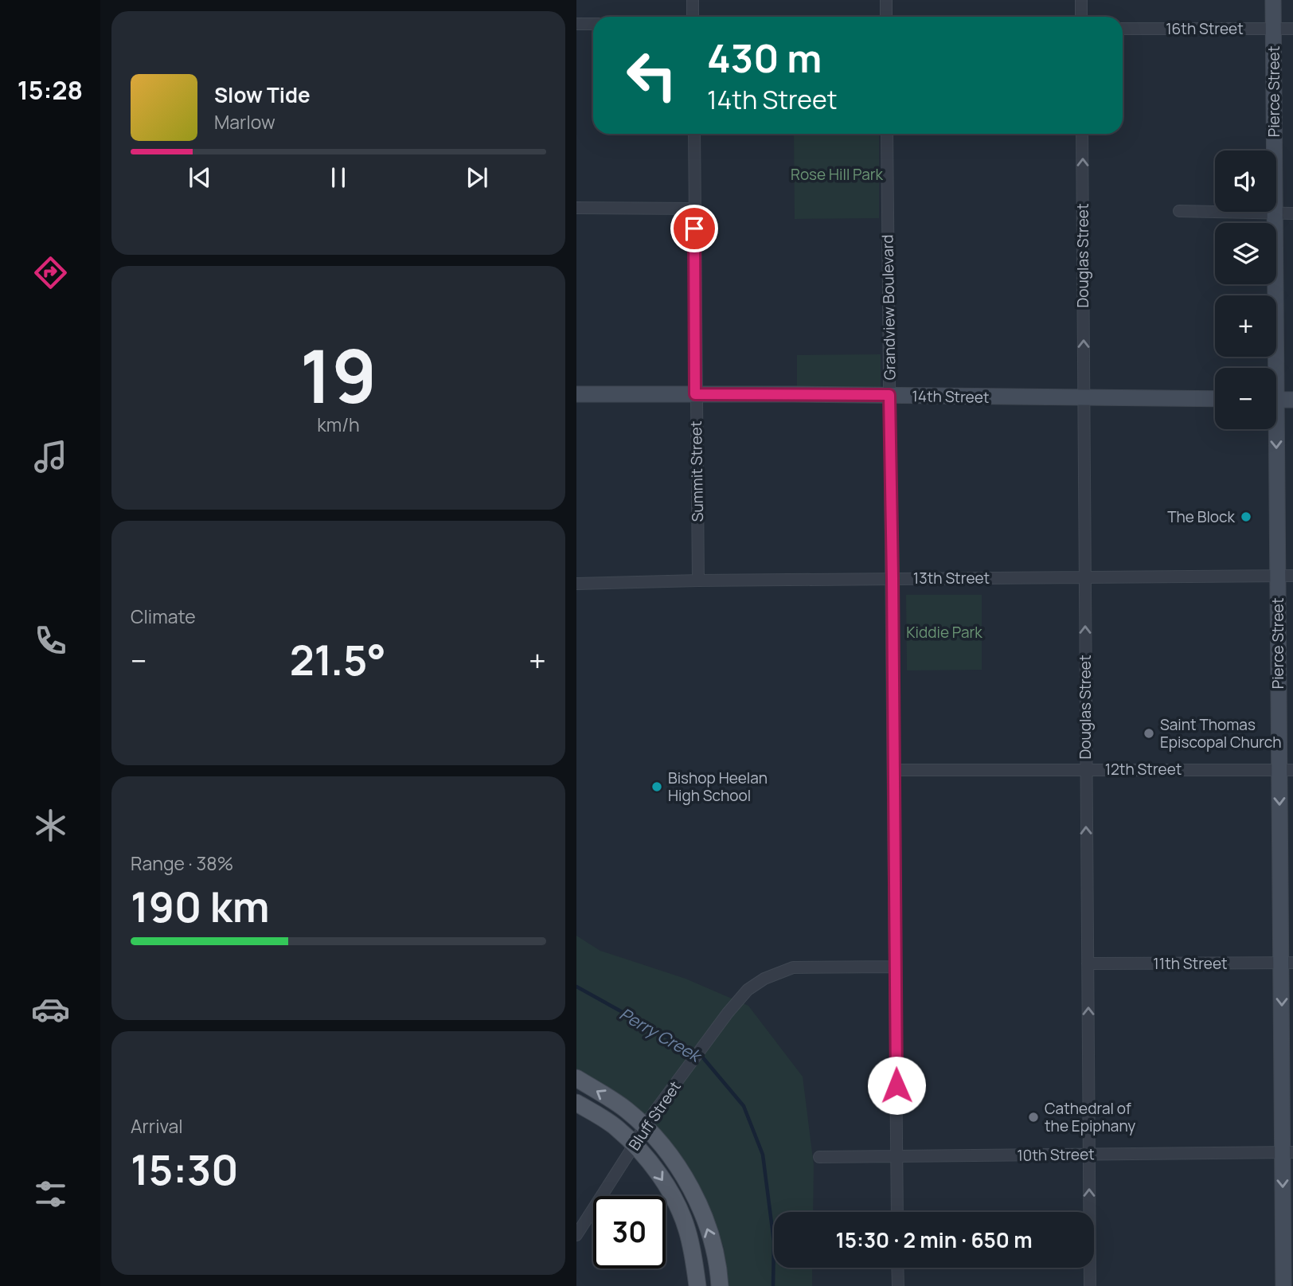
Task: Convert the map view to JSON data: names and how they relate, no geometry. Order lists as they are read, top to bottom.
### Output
{
  "streets": {
    "main road": ["Pierce Street", "14th Street"],
    "street": [
      "16th Street",
      "Douglas Street",
      "Grandview Boulevard",
      "Summit Street",
      "13th Street",
      "12th Street",
      "11th Street",
      "Bluff Street",
      "10th Street"
    ]
  },
  "crossings": [
    ["16th Street", "Pierce Street"],
    ["Pierce Street", "13th Street"],
    ["Pierce Street", "12th Street"],
    ["Pierce Street", "11th Street"],
    ["Pierce Street", "10th Street"],
    ["Douglas Street", "14th Street"],
    ["Douglas Street", "13th Street"],
    ["Douglas Street", "12th Street"],
    ["Douglas Street", "11th Street"],
    ["Douglas Street", "10th Street"],
    ["Grandview Boulevard", "14th Street"],
    ["Grandview Boulevard", "13th Street"],
    ["Grandview Boulevard", "12th Street"],
    ["Grandview Boulevard", "Bluff Street"],
    ["Grandview Boulevard", "10th Street"],
    ["14th Street", "Summit Street"],
    ["Summit Street", "13th Street"]
  ],
  "one_way": ["Pierce Street", "Douglas Street"],
  "water": ["Perry Creek"],
  "parks": ["Rose Hill Park", "Kiddie Park"],
  "places": [
    "The Block",
    "Saint Thomas Episcopal Church",
    "Bishop Heelan High School",
    "Cathedral of the Epiphany"
  ],
  "page": {
    "tabs": "15:28",
    "turn": ["430 m", "14th Street"],
    "song": ["Slow Tide", "Marlow"],
    "map_buttons": ["+", "−"],
    "tile": [
      ["19", "km/h"],
      "Climate",
      ["Range · 38%", "190 km"],
      ["Arrival", "15:30"]
    ],
    "heat": ["−", "21.5°", "+"],
    "limit": "30",
    "trip": "15:30 · 2 min · 650 m"
  }
}
